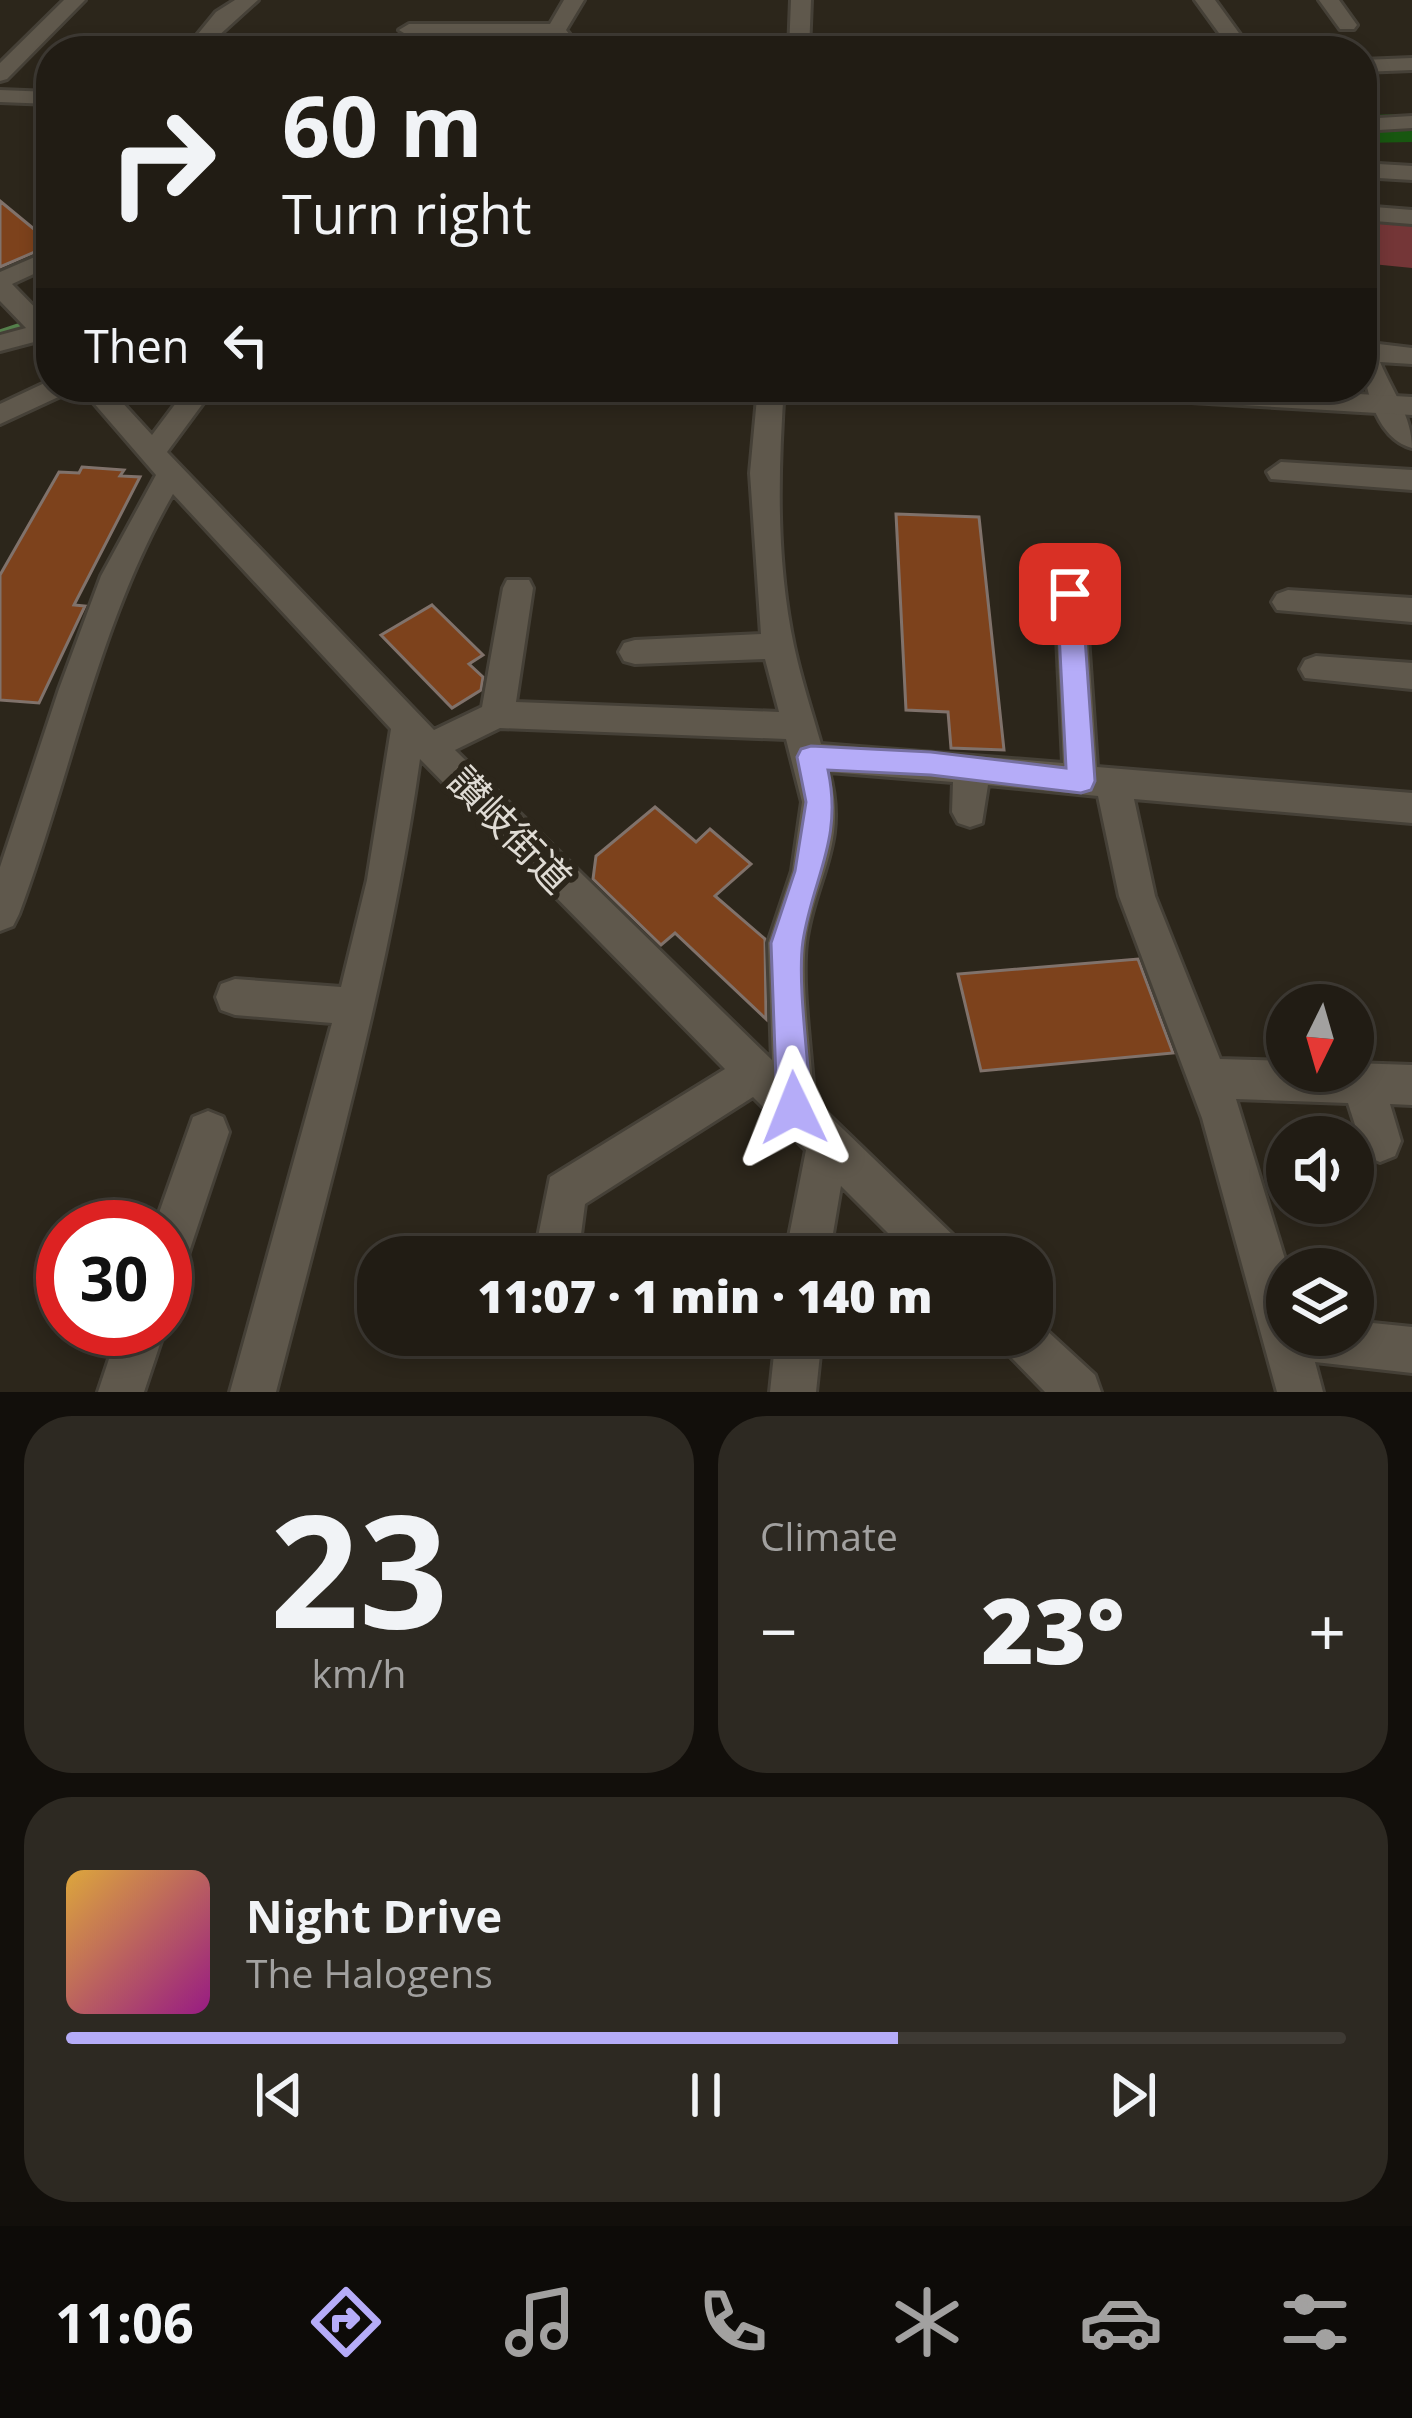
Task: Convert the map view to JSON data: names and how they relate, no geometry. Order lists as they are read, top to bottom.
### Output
{
  "streets": {
    "street": ["讃岐街道"]
  },
  "north": "bottom",
  "page": {
    "turn": ["60 m", "Turn right"],
    "then": "Then",
    "limit": "30",
    "trip": "11:07 · 1 min · 140 m",
    "tile": [
      ["23", "km/h"],
      "Climate"
    ],
    "heat": ["−", "23°", "+"],
    "song": ["Night Drive", "The Halogens"],
    "tabs": "11:06"
  }
}
